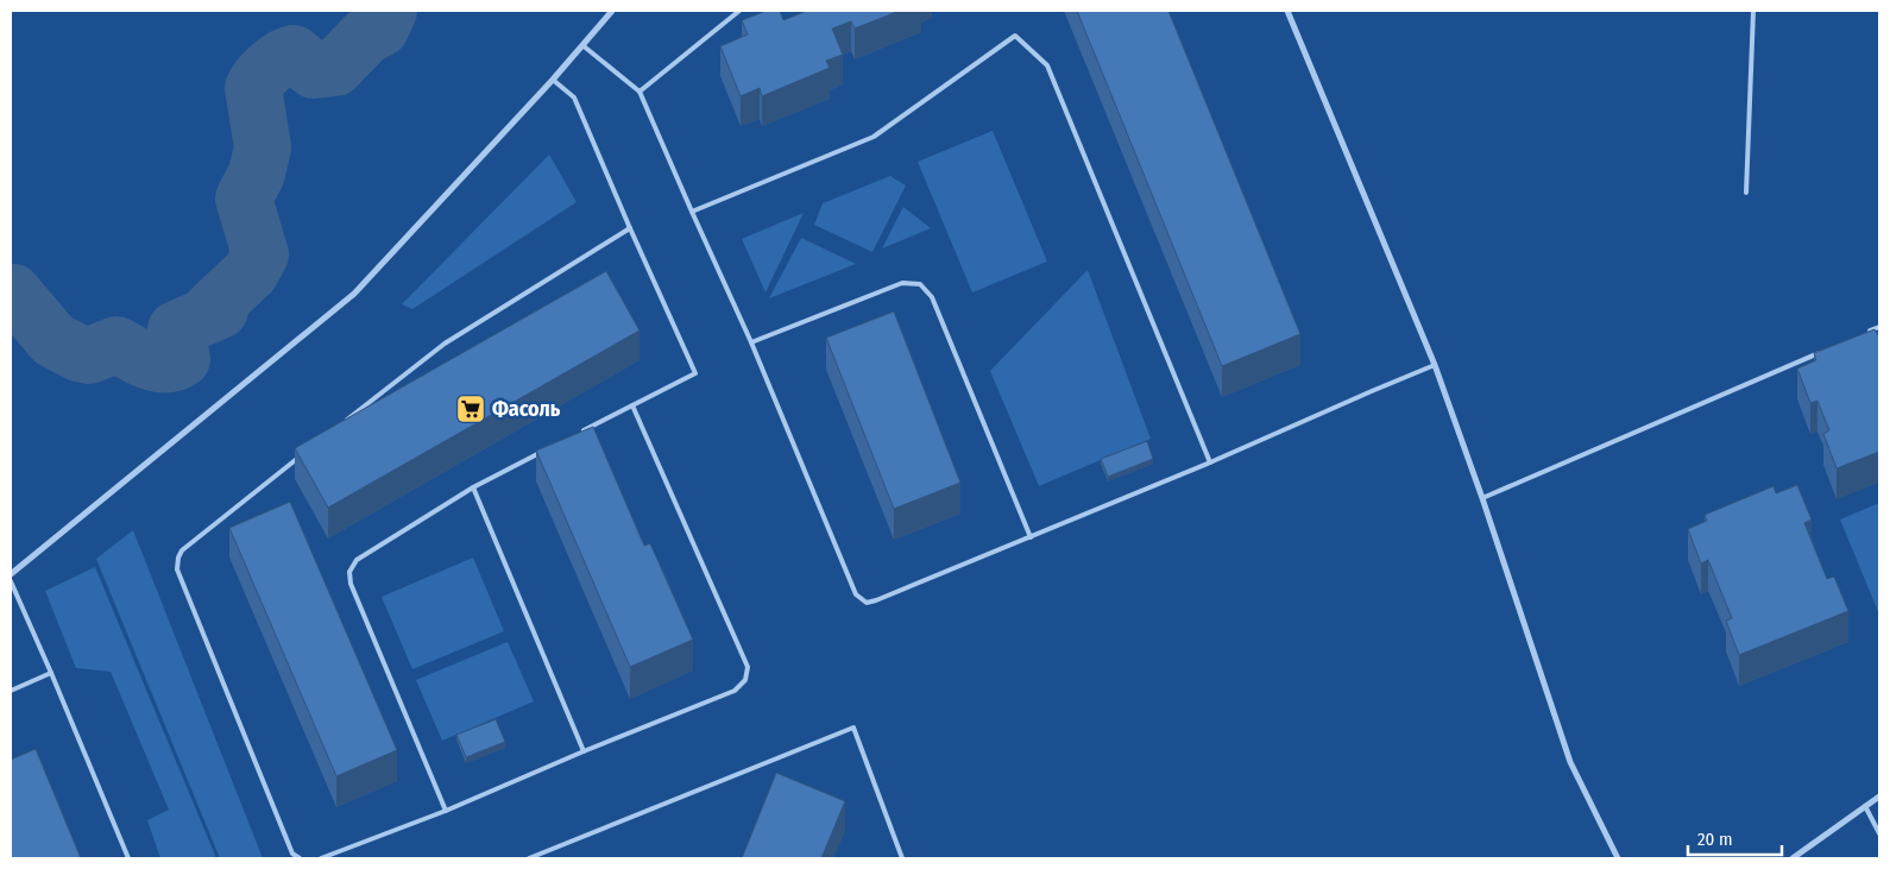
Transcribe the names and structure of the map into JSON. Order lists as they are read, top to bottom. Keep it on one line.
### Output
{"places":{"supermarket":["Фасоль"]},"scale_bar":"20 m"}
